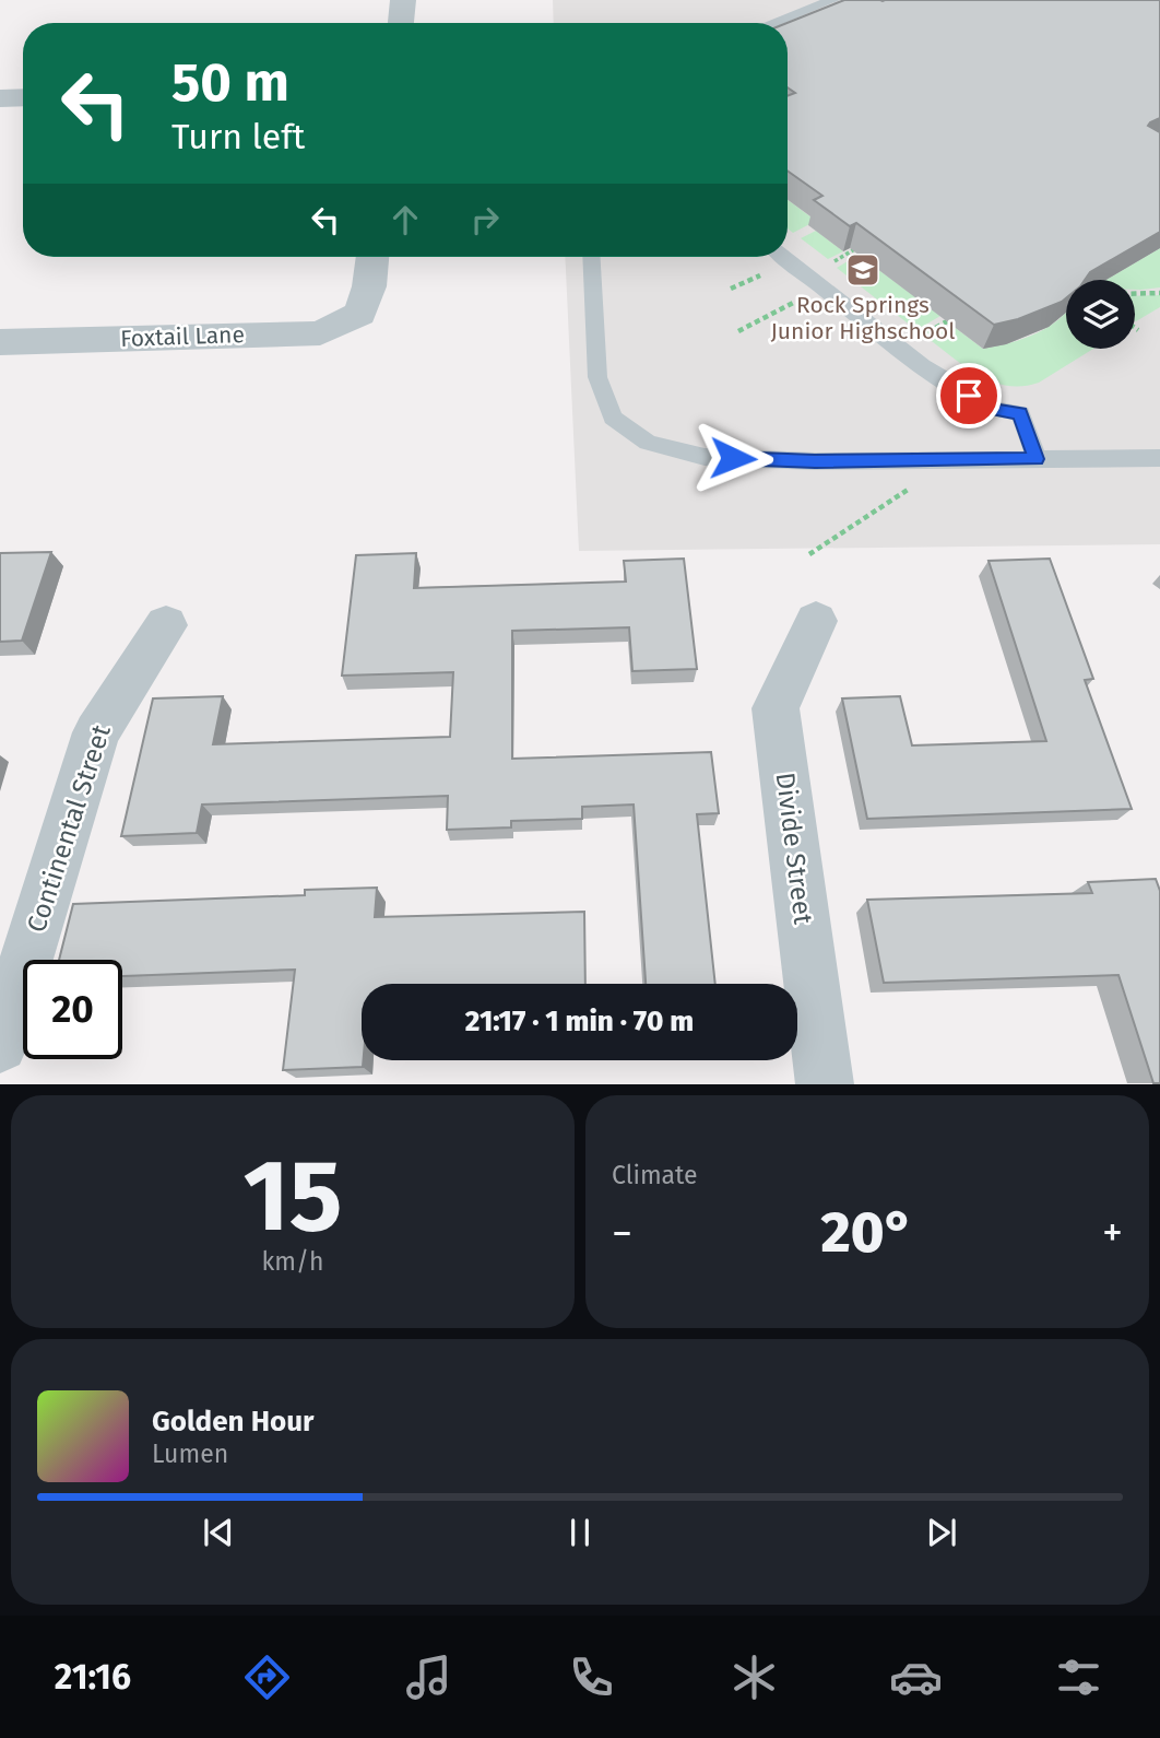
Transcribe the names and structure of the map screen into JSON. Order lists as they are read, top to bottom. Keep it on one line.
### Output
{"streets":{"street":["Foxtail Lane","Continental Street","Divide Street"]},"places":{"school or university":["Rock Springs Junior Highschool"]},"page":{"turn":["50 m","Turn left"],"limit":"20","trip":"21:17 · 1 min · 70 m","tile":[["15","km/h"],"Climate"],"heat":["−","20°","+"],"song":["Golden Hour","Lumen"],"tabs":"21:16"}}
